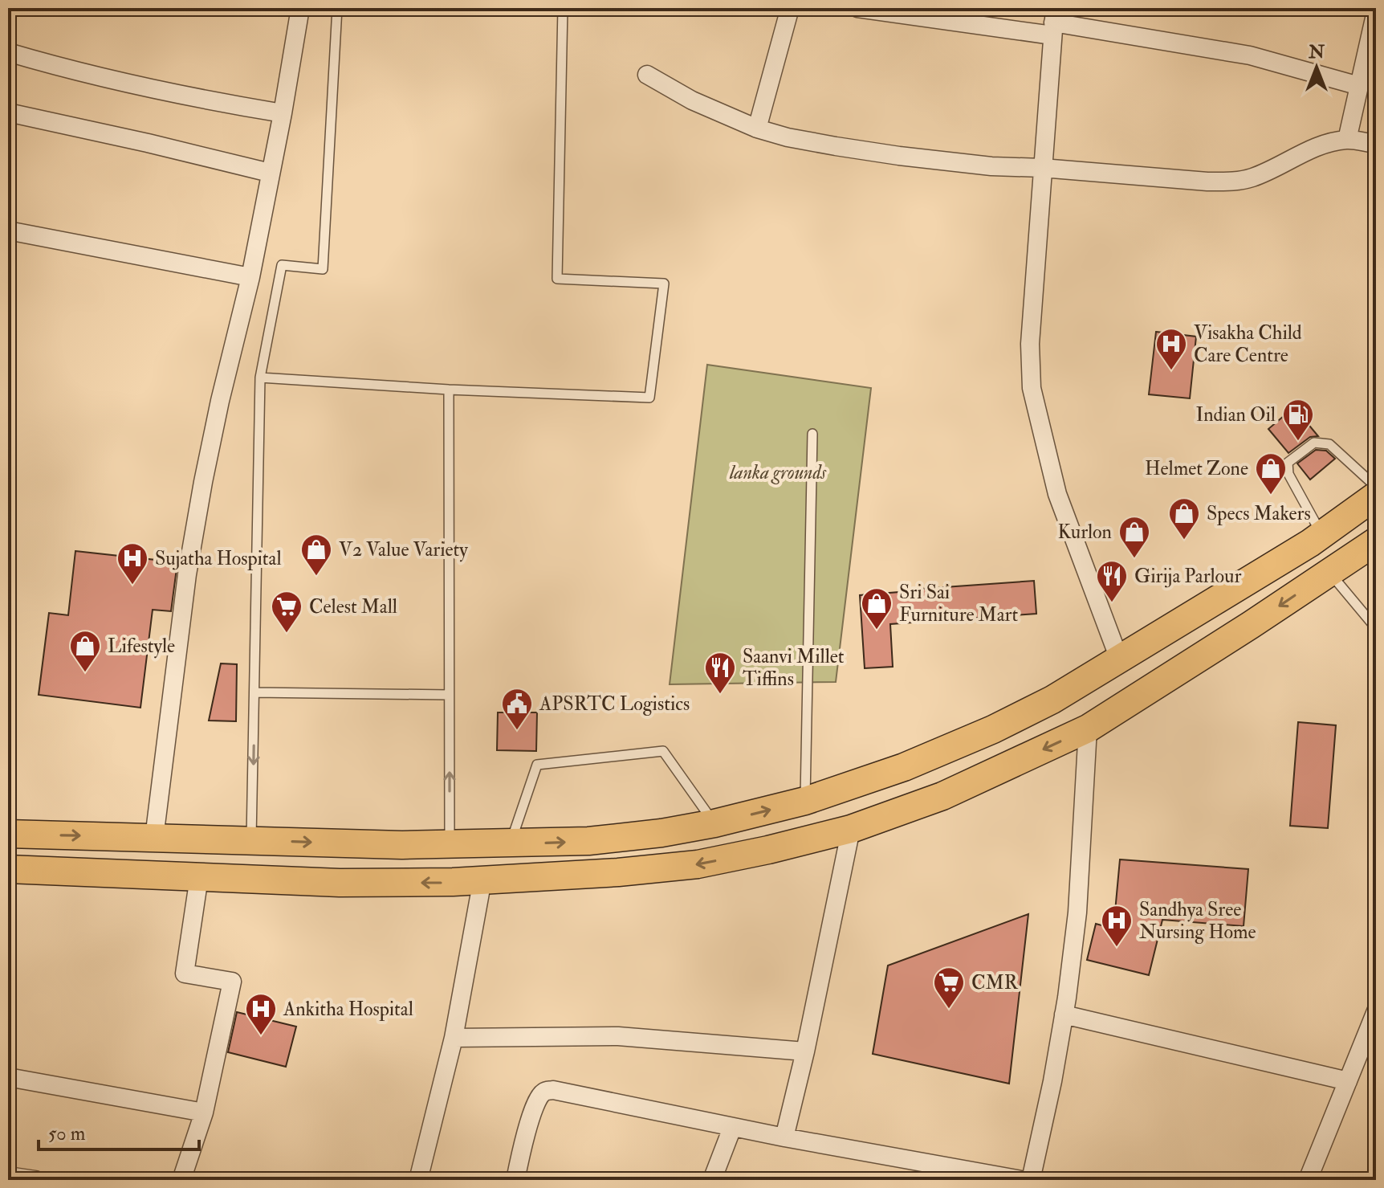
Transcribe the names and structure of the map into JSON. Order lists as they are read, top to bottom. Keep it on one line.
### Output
{"parks":["lanka grounds"],"places":{"hospital":["Visakha Child Care Centre","Sujatha Hospital","Sandhya Sree Nursing Home","Ankitha Hospital"],"fuel station":["Indian Oil"],"shop":["Helmet Zone","Specs Makers","Kurlon","V2 Value Variety","Sri Sai Furniture Mart","Lifestyle"],"restaurant":["Girija Parlour","Saanvi Millet Tiffins"],"supermarket":["Celest Mall","CMR"],"public building":["APSRTC Logistics"]},"scale_bar":"50 m","north":"top"}
